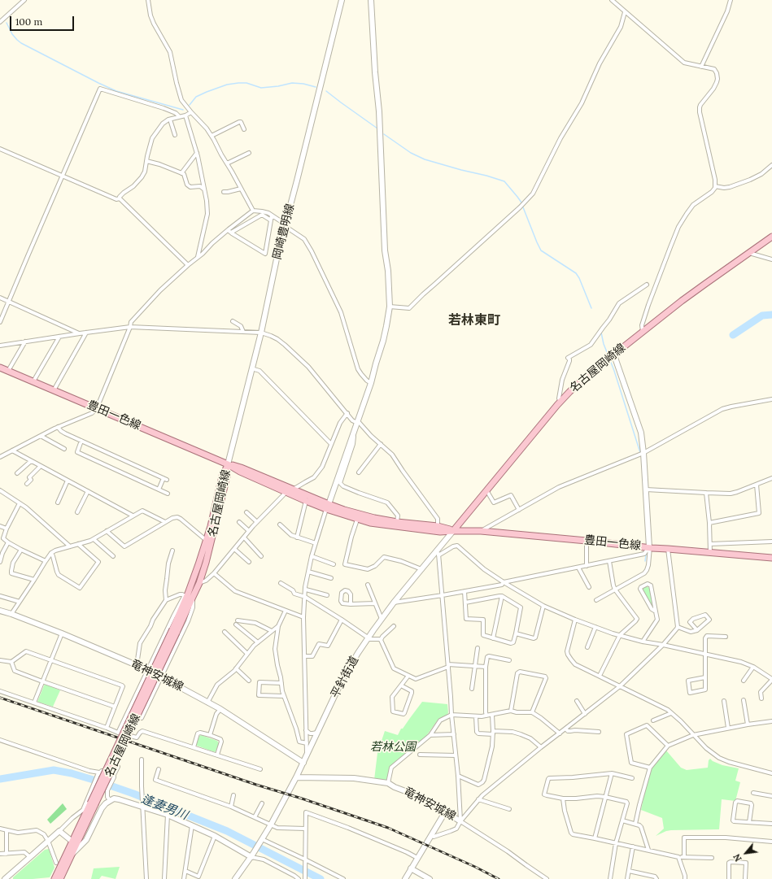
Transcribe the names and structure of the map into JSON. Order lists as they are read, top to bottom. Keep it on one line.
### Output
{"streets":{"main road":["名古屋岡崎線","豊田一色線"],"street":["岡崎豊明線","竜神安城線","平針街道"]},"crossings":[["岡崎豊明線","名古屋岡崎線"],["岡崎豊明線","豊田一色線"],["名古屋岡崎線","豊田一色線"],["名古屋岡崎線","平針街道"],["豊田一色線","平針街道"],["竜神安城線","平針街道"]],"districts":["若林東町"],"water":["逢妻男川"],"parks":["若林公園"],"scale_bar":"100 m","north":"bottom left"}
